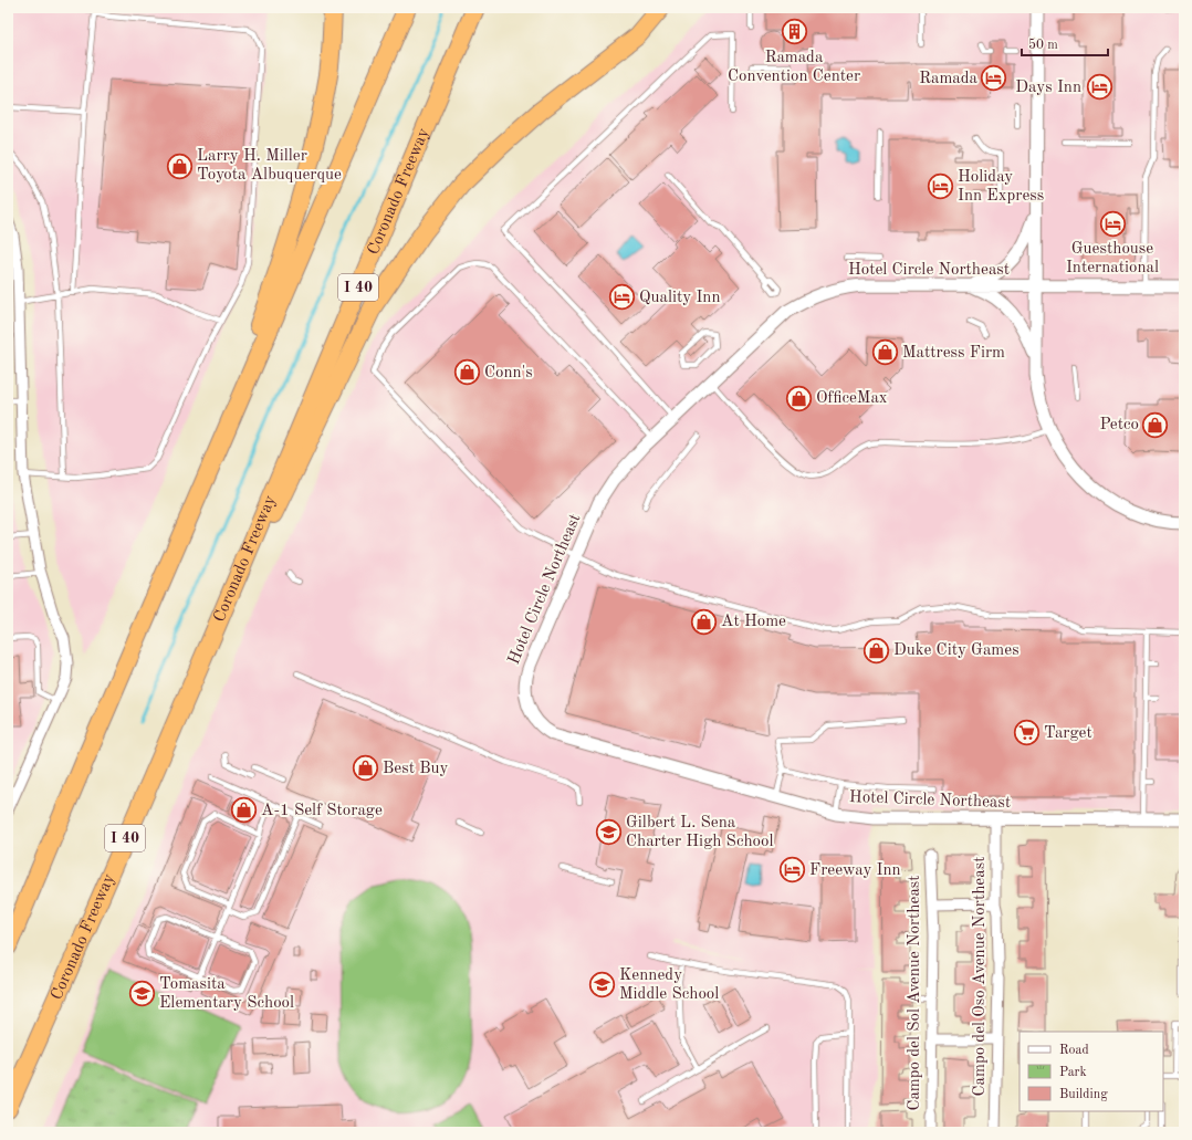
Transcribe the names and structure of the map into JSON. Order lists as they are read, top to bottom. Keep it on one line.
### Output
{"streets":{"highway":["Coronado Freeway","I 40"],"street":["Hotel Circle Northeast","Campo del Oso Avenue Northeast","Campo del Sol Avenue Northeast"]},"crossings":[["Hotel Circle Northeast","Campo del Oso Avenue Northeast"]],"places":{"building":["Ramada Convention Center"],"hotel":["Ramada","Days Inn","Holiday Inn Express","Guesthouse International","Quality Inn","Freeway Inn"],"shop":["Larry H. Miller Toyota Albuquerque","Mattress Firm","Conn's","OfficeMax","Petco","At Home","Duke City Games","Best Buy","A-1 Self Storage"],"supermarket":["Target"],"school or university":["Gilbert L. Sena Charter High School","Kennedy Middle School","Tomasita Elementary School"]},"legend":["Road","Park","Building"],"scale_bar":"50 m"}
